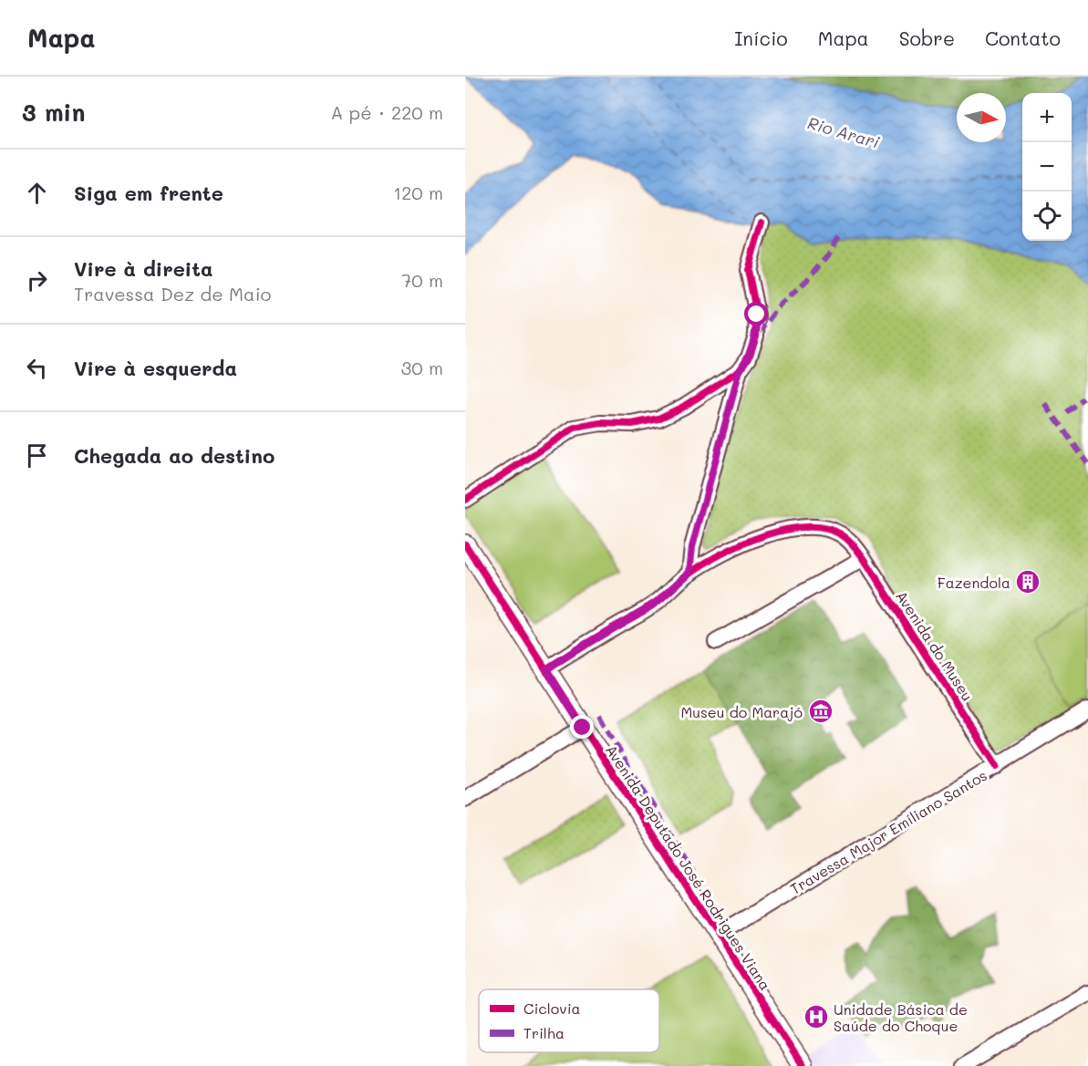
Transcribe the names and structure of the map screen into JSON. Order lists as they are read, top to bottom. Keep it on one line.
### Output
{"streets":{"street":["Avenida do Museu","Travessa Major Emíliano Santos","Avenida Deputado José Rodrigues Viana"]},"crossings":[["Avenida do Museu","Travessa Major Emíliano Santos"],["Travessa Major Emíliano Santos","Avenida Deputado José Rodrigues Viana"]],"water":["Rio Arari"],"places":{"building":["Fazendola"],"museum":["Museu do Marajó"],"hospital":["Unidade Básica de Saúde do Choque"]},"legend":["Ciclovia","Trilha"],"north":"right","page":{"header":"Mapa","nav":["Início","Mapa","Sobre","Contato"],"heading":["3 min","A pé · 220 m"],"map_buttons":["+","−"],"list":[["Siga em frente","120 m"],["Vire à direita","Travessa Dez de Maio","70 m"],["Vire à esquerda","30 m"],"Chegada ao destino"]}}
